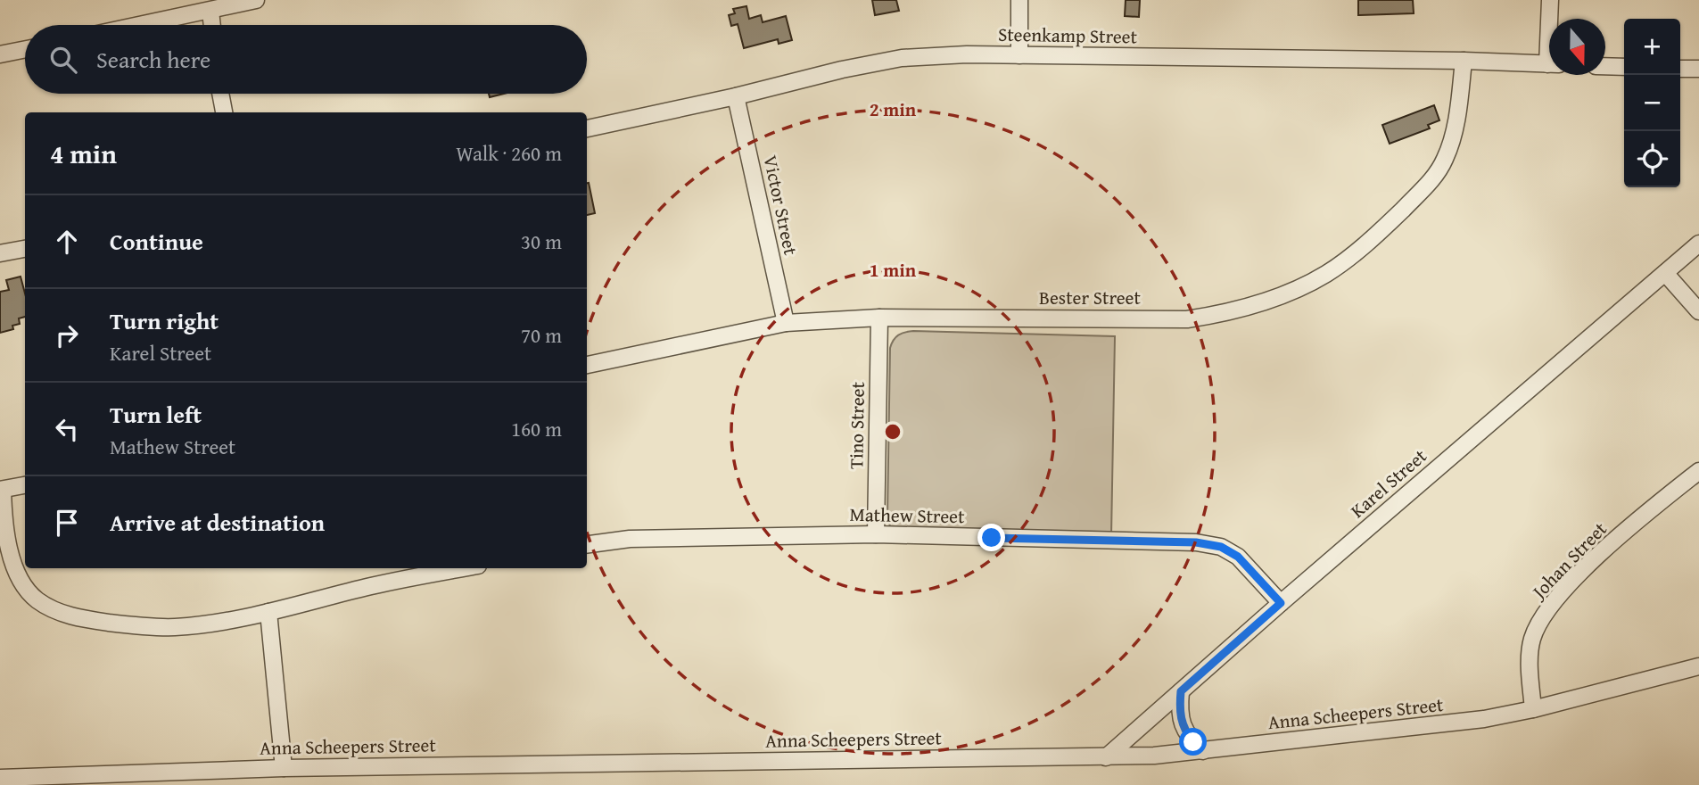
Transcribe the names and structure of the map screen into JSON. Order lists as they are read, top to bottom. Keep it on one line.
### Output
{"streets":{"street":["Steenkamp Street","Victor Street","Bester Street","Tino Street","Karel Street","Mathew Street","Johan Street","Anna Scheepers Street"]},"crossings":[["Steenkamp Street","Victor Street"],["Steenkamp Street","Bester Street"],["Victor Street","Bester Street"],["Bester Street","Tino Street"],["Tino Street","Mathew Street"],["Karel Street","Mathew Street"],["Karel Street","Anna Scheepers Street"],["Johan Street","Anna Scheepers Street"]],"north":"bottom","page":{"map_buttons":["+","−"],"search":"Search here","heading":["4 min","Walk · 260 m"],"list":[["Continue","30 m"],["Turn right","Karel Street","70 m"],["Turn left","Mathew Street","160 m"],"Arrive at destination"]},"rings":["2 min","1 min"]}
